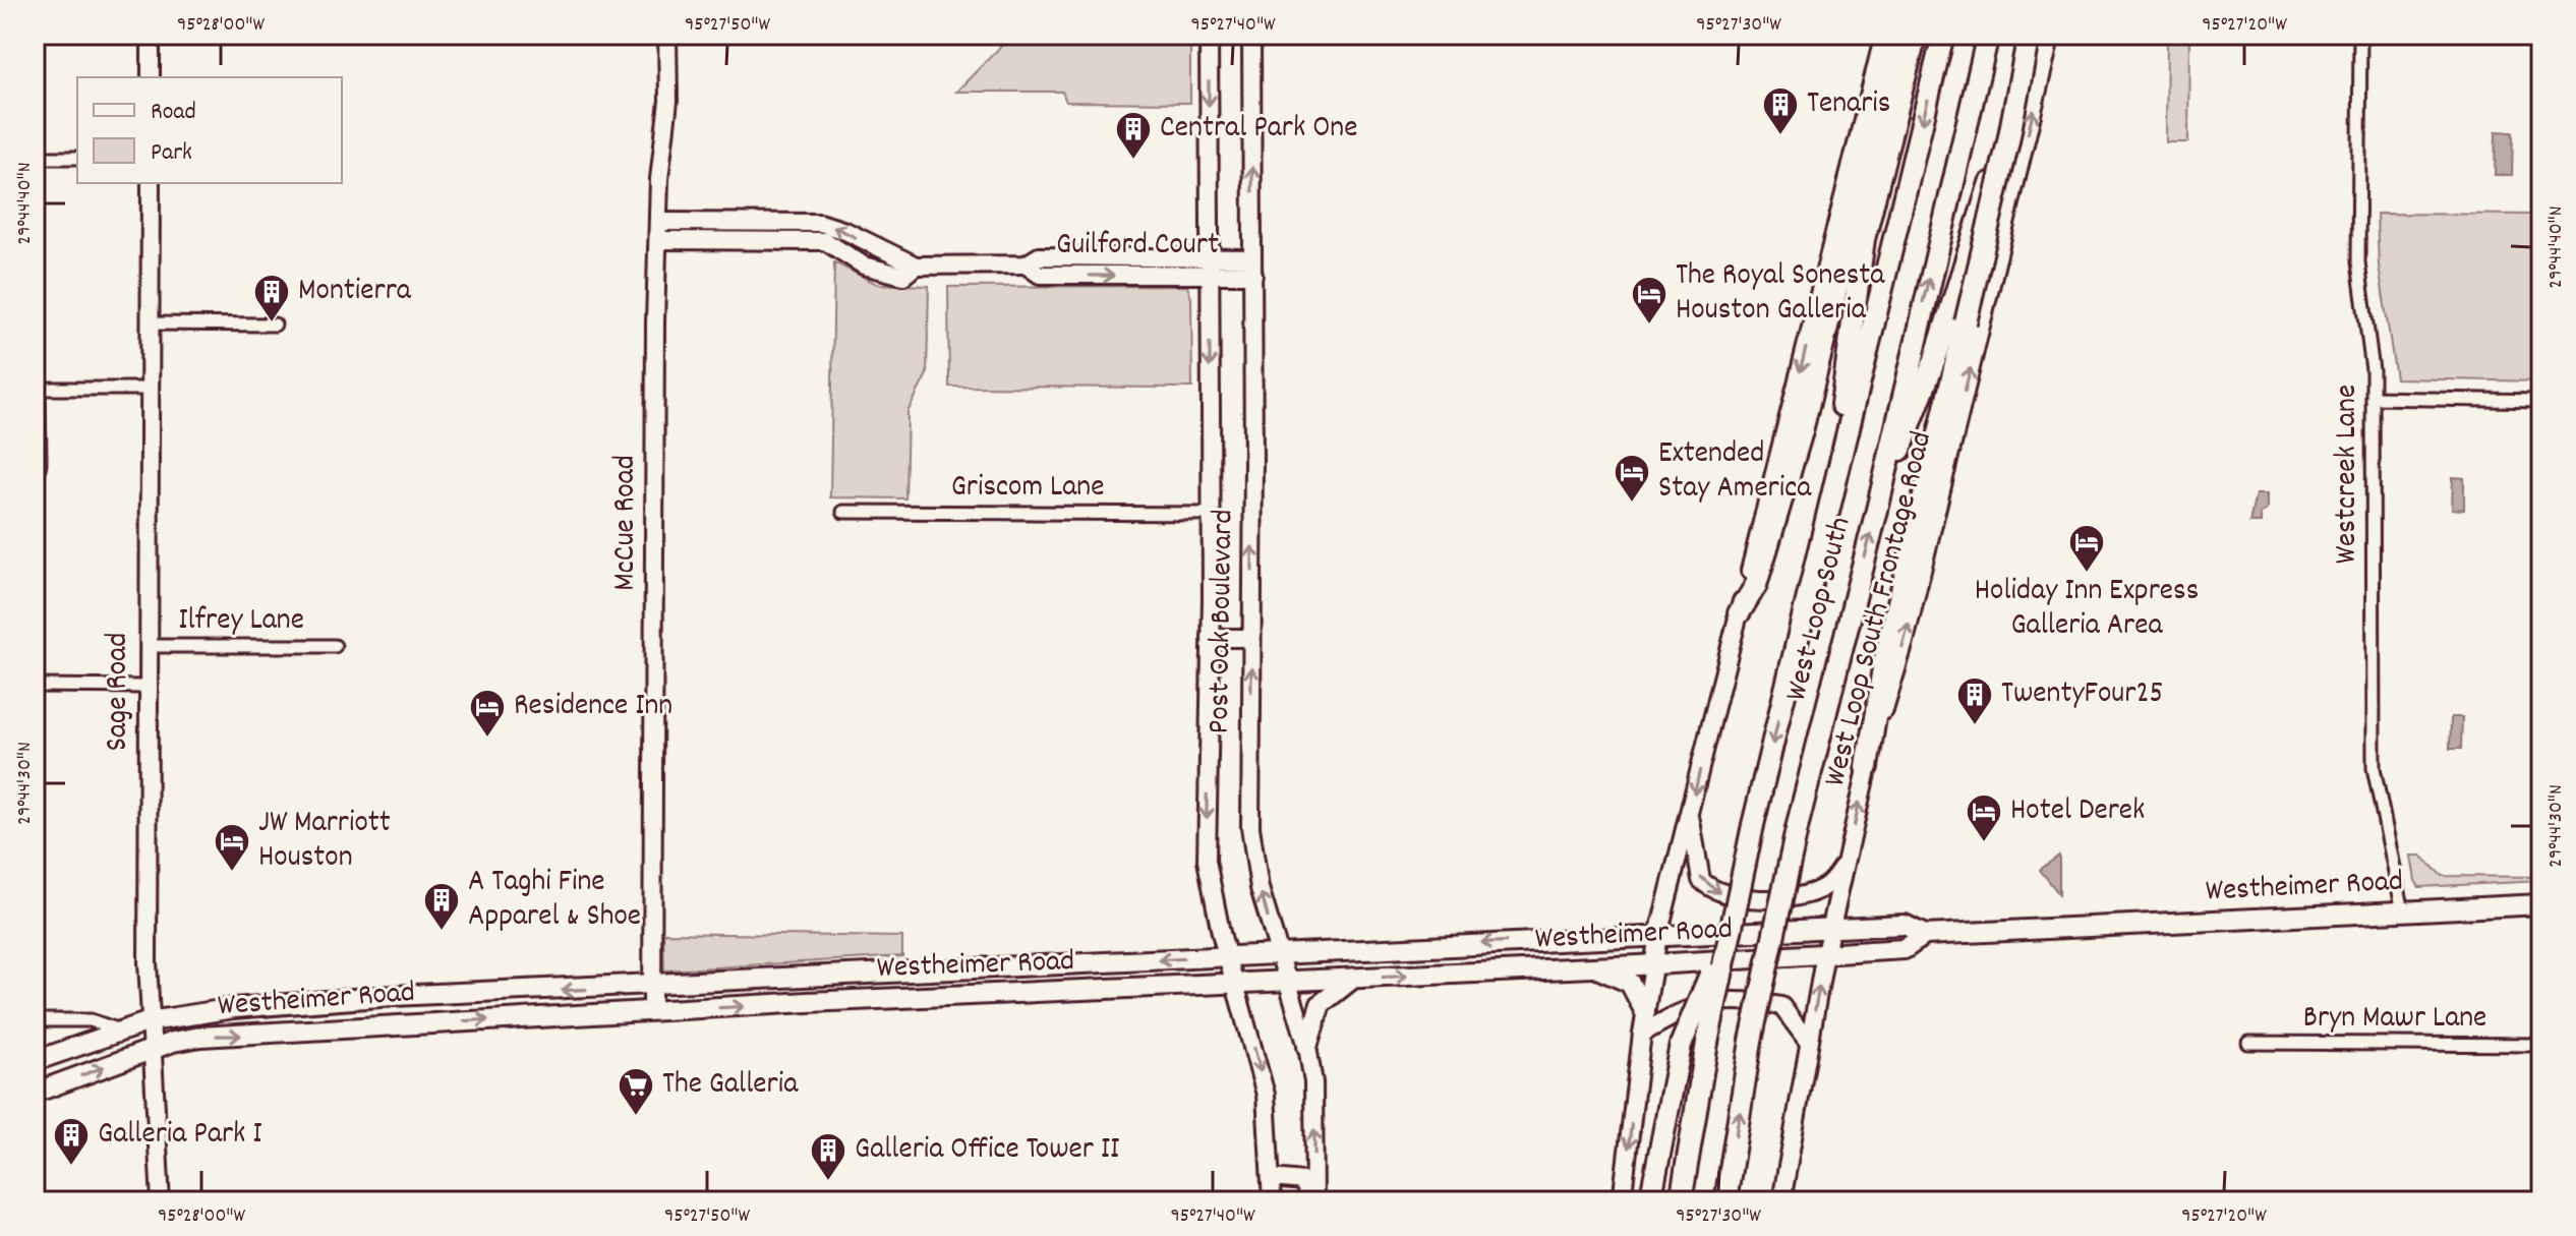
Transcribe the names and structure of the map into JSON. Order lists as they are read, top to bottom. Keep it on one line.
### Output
{"streets":{"highway":["West Loop South"],"main road":["Guilford Court","McCue Road","West Loop South Frontage Road","Post Oak Boulevard","Sage Road","Westheimer Road"],"street":["Westcreek Lane","Griscom Lane","Ilfrey Lane","Bryn Mawr Lane"]},"crossings":[["Guilford Court","McCue Road"],["Guilford Court","Post Oak Boulevard"],["Westcreek Lane","Westheimer Road"],["Griscom Lane","Post Oak Boulevard"],["McCue Road","Westheimer Road"],["West Loop South Frontage Road","Westheimer Road"],["Ilfrey Lane","Sage Road"],["Post Oak Boulevard","Westheimer Road"],["Sage Road","Westheimer Road"]],"one_way":["West Loop South Frontage Road"],"places":{"building":["Tenaris","Central Park One","Montierra","TwentyFour25","A Taghi Fine Apparel & Shoe","Galleria Park I","Galleria Office Tower II"],"hotel":["The Royal Sonesta Houston Galleria","Extended Stay America","Holiday Inn Express Galleria Area","Residence Inn","Hotel Derek","JW Marriott Houston"],"supermarket":["The Galleria"]},"legend":["Road","Park"],"coordinates":["95°28'00\"W","95°27'50\"W","95°27'40\"W","95°27'30\"W","95°27'20\"W","29°44'40\"N","29°44'30\"N"]}
